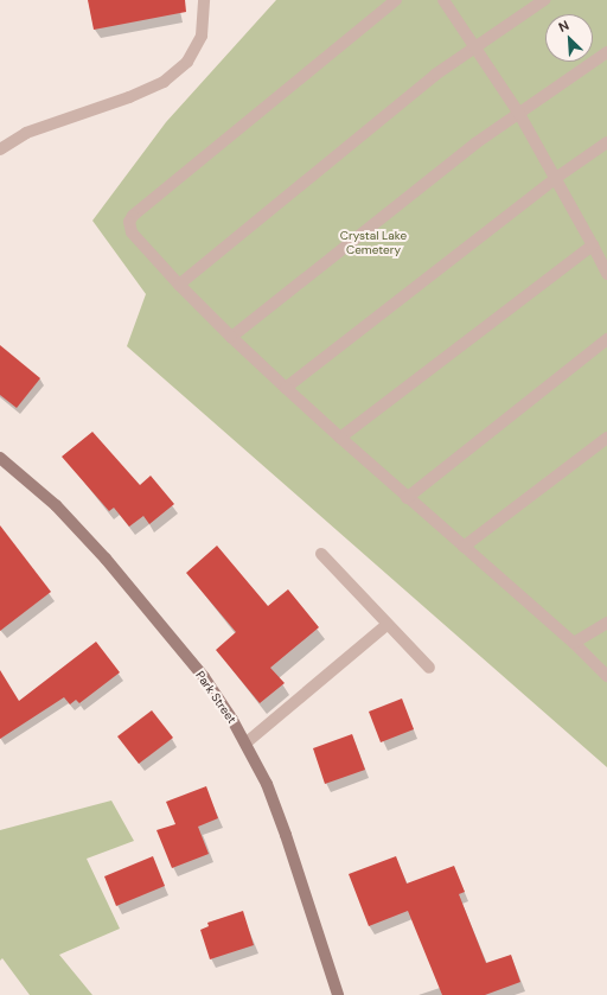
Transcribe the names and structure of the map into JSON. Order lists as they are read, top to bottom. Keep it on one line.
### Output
{"streets":{"street":["Park Street"]},"parks":["Crystal Lake Cemetery"],"north":"top left"}
